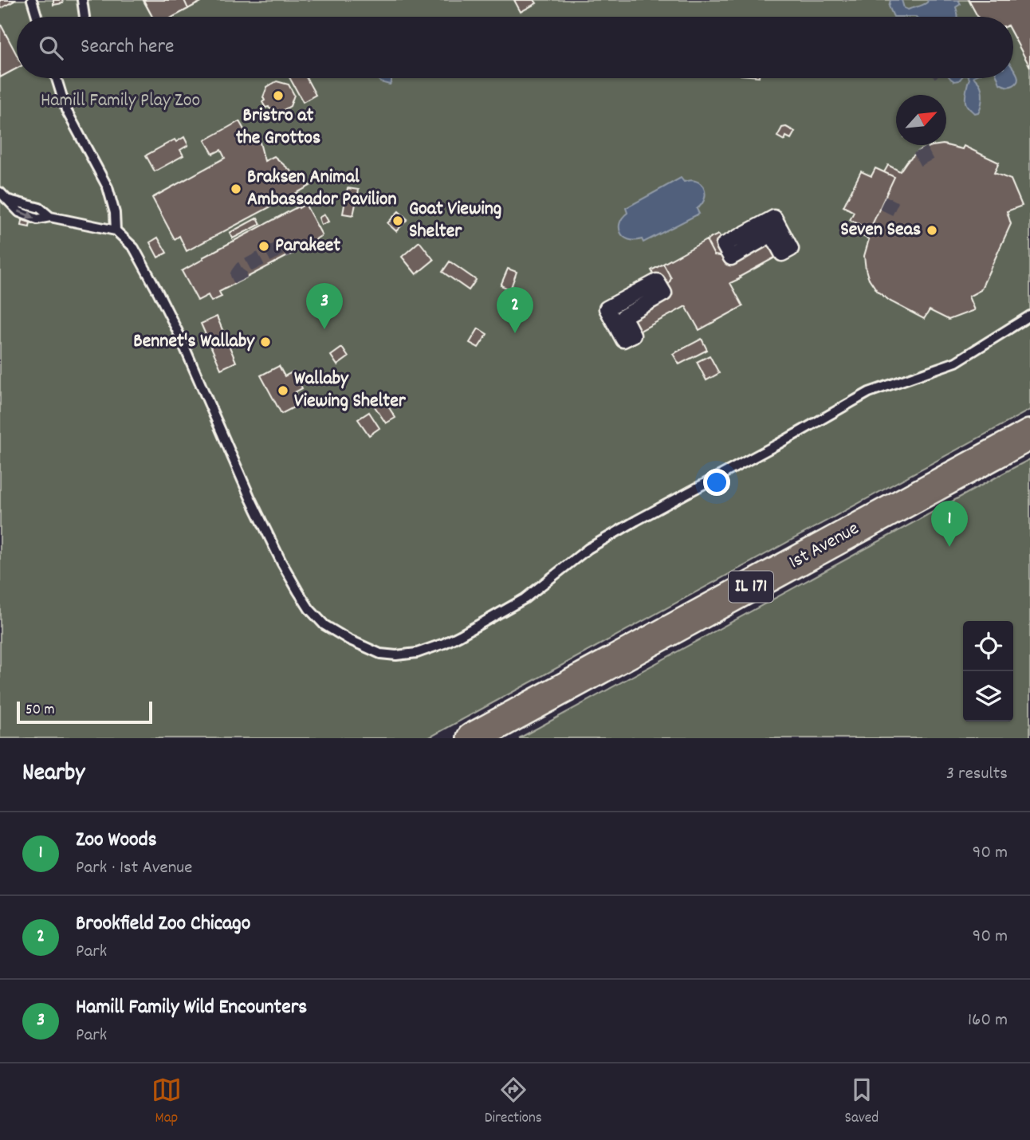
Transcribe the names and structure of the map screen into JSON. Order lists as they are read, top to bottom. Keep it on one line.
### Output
{"streets":{"main road":["1st Avenue","IL 171"]},"parks":["Hamill Family Play Zoo"],"places":["Bristro at the Grottos","Braksen Animal Ambassador Pavilion","Goat Viewing Shelter","Seven Seas","Parakeet","Bennet's Wallaby","Wallaby Viewing Shelter"],"scale_bar":"50 m","north":"top right","page":{"search":"Search here","pins":["3","2","1"],"scale":"50 m","heading":["Nearby","3 results"],"list":[{"mark":"1","name":"Zoo Woods","note":"Park · 1st Avenue","value":"90 m"},{"mark":"2","name":"Brookfield Zoo Chicago","note":"Park","value":"90 m"},{"mark":"3","name":"Hamill Family Wild Encounters","note":"Park","value":"160 m"}],"nav":["Map","Directions","Saved"]}}
